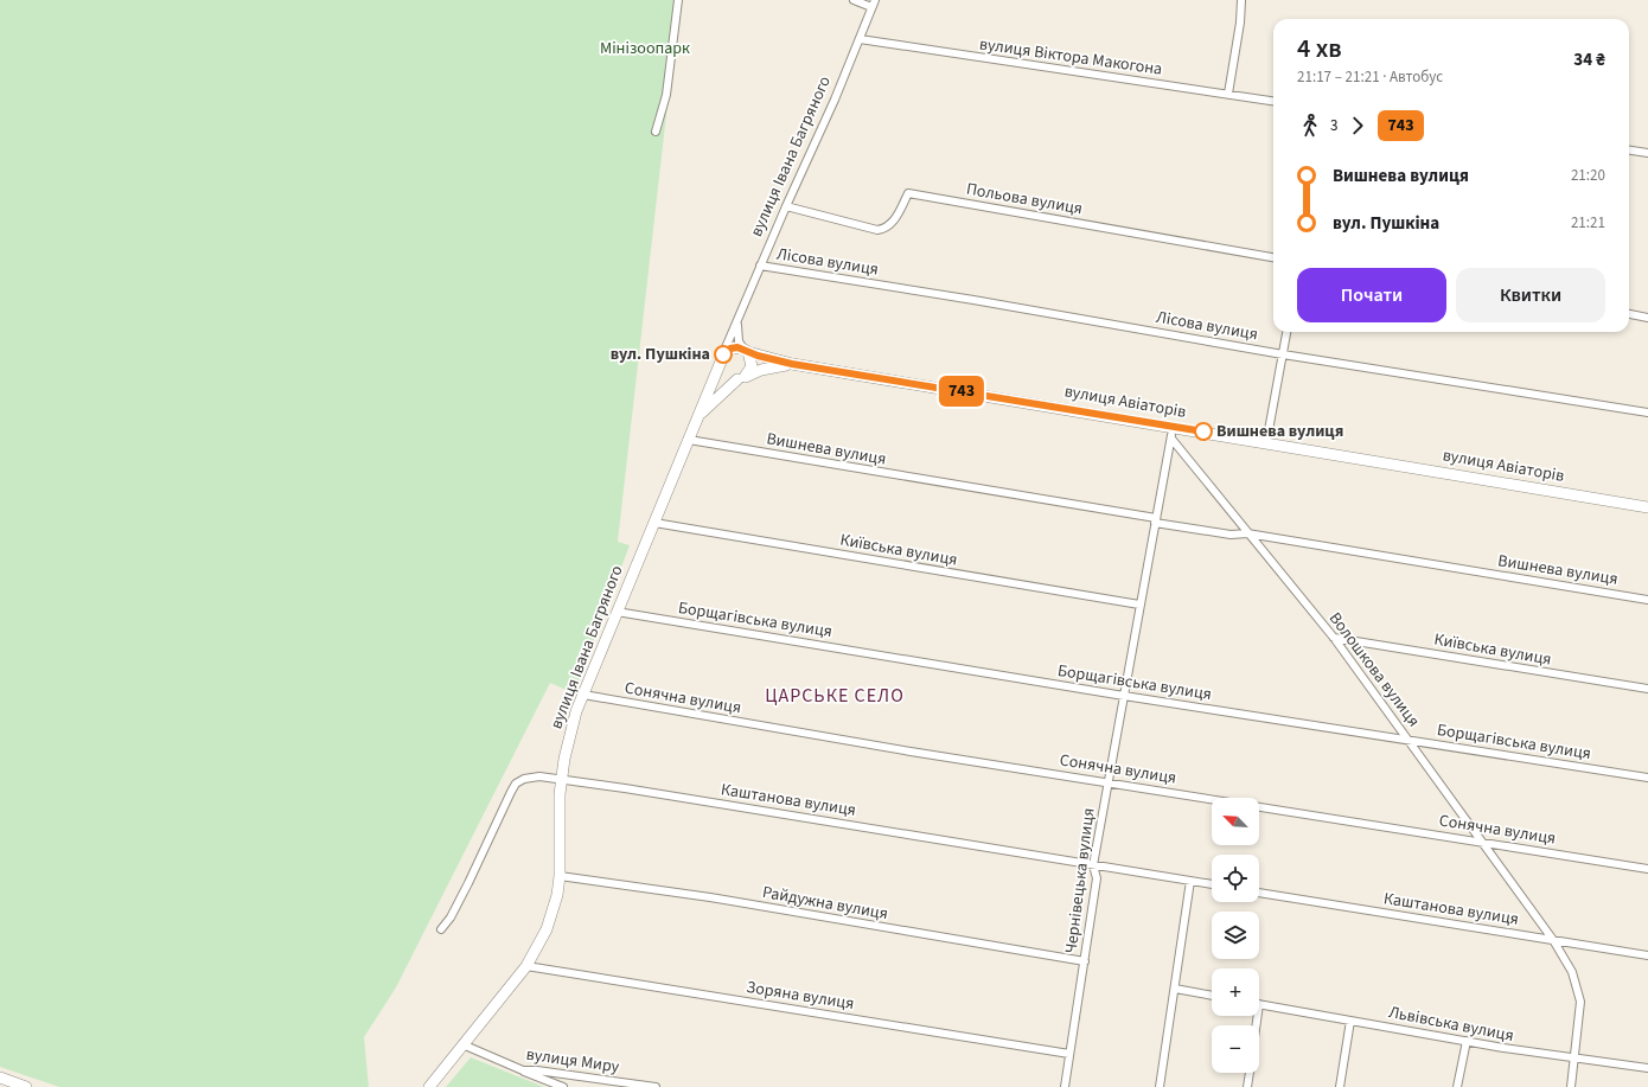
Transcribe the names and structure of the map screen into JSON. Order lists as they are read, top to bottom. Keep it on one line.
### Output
{"streets":{"main road":["вулиця Івана Багряного","вулиця Авіаторів"],"street":["вулиця Віктора Макогона","Польова вулиця","Лісова вулиця","Вишнева вулиця","Київська вулиця","Борщагівська вулиця","Волошкова вулиця","Сонячна вулиця","Каштанова вулиця","Чернівецька вулиця","Райдужна вулиця","Зоряна вулиця","Львівська вулиця","вулиця Миру"]},"crossings":[["вулиця Віктора Макогона","вулиця Івана Багряного"],["вулиця Івана Багряного","Польова вулиця"],["вулиця Івана Багряного","Лісова вулиця"],["вулиця Івана Багряного","вулиця Авіаторів"],["вулиця Івана Багряного","Вишнева вулиця"],["вулиця Івана Багряного","Київська вулиця"],["вулиця Івана Багряного","Борщагівська вулиця"],["вулиця Івана Багряного","Сонячна вулиця"],["вулиця Івана Багряного","Каштанова вулиця"],["вулиця Івана Багряного","Райдужна вулиця"],["вулиця Івана Багряного","Зоряна вулиця"],["вулиця Івана Багряного","вулиця Миру"],["вулиця Авіаторів","Чернівецька вулиця"],["Вишнева вулиця","Волошкова вулиця"],["Вишнева вулиця","Чернівецька вулиця"],["Київська вулиця","Волошкова вулиця"],["Київська вулиця","Чернівецька вулиця"],["Борщагівська вулиця","Волошкова вулиця"],["Борщагівська вулиця","Чернівецька вулиця"],["Волошкова вулиця","Сонячна вулиця"],["Волошкова вулиця","Каштанова вулиця"],["Волошкова вулиця","Чернівецька вулиця"],["Волошкова вулиця","Львівська вулиця"],["Сонячна вулиця","Чернівецька вулиця"],["Каштанова вулиця","Чернівецька вулиця"],["Чернівецька вулиця","Райдужна вулиця"],["Чернівецька вулиця","Зоряна вулиця"]],"districts":["ЦАРСЬКЕ СЕЛО"],"parks":["Мінізоопарк"],"places":["вул. Пушкіна","Вишнева вулиця"],"lines":["bus line 743"],"north":"top left","page":{"on_map":"743","heading":["4 хв","21:17 – 21:21 · Автобус","34 ₴"],"legs":["3","743"],"list":[{"name":"Вишнева вулиця","value":"21:20"},{"name":"вул. Пушкіна","value":"21:21"}],"buttons":["Почати","Квитки"],"map_buttons":["+","−"]}}
